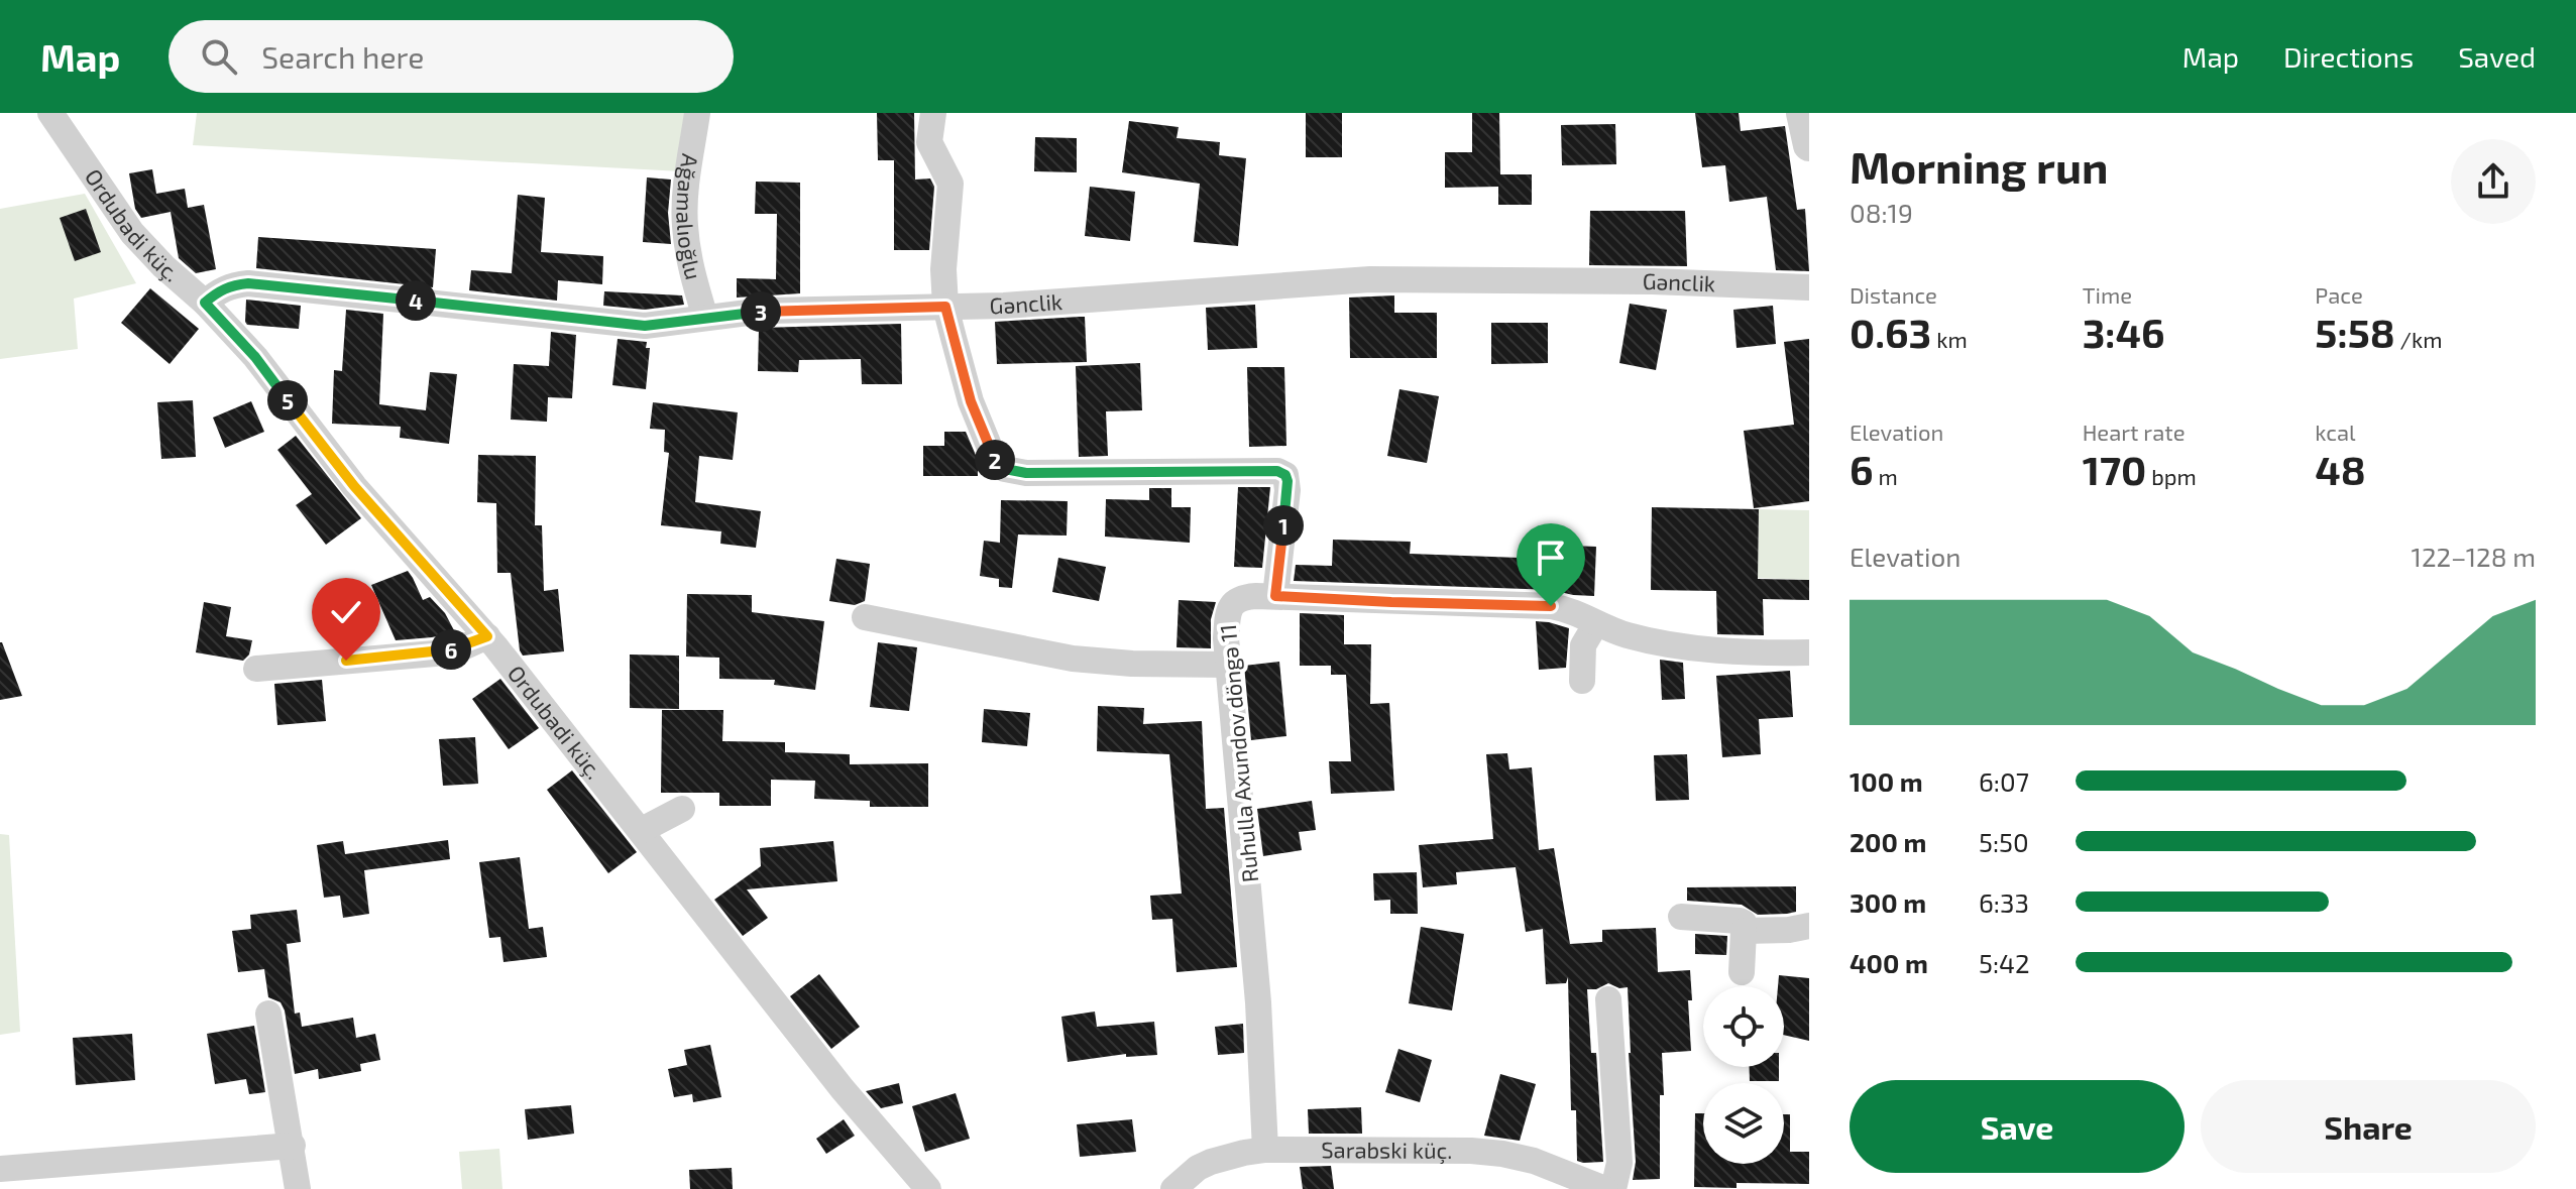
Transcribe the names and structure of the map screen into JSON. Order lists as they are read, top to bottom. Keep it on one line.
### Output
{"streets":{"street":["Ağamalıoğlu","Ordubadi küç.","Gənclik","Ruhulla Axundov döngə 11","Sarabski küç."]},"crossings":[["Ağamalıoğlu","Gənclik"],["Ordubadi küç.","Gənclik"],["Ruhulla Axundov döngə 11","Sarabski küç."]],"page":{"header":"Map","search":"Search here","nav":["Map","Directions","Saved"],"heading":["Morning run","08:19"],"stats":[["Distance","0.63 km"],["Time","3:46"],["Pace","5:58 /km"],["Elevation","6 m"],["Heart rate","170 bpm"],["kcal","48"]],"pins":["4","3","5","2","1","6"],"chart":["Elevation","122–128 m"],"list":[{"name":"100 m","note":"6:07"},{"name":"200 m","note":"5:50"},{"name":"300 m","note":"6:33"},{"name":"400 m","note":"5:42"}],"buttons":["Save","Share"]}}
